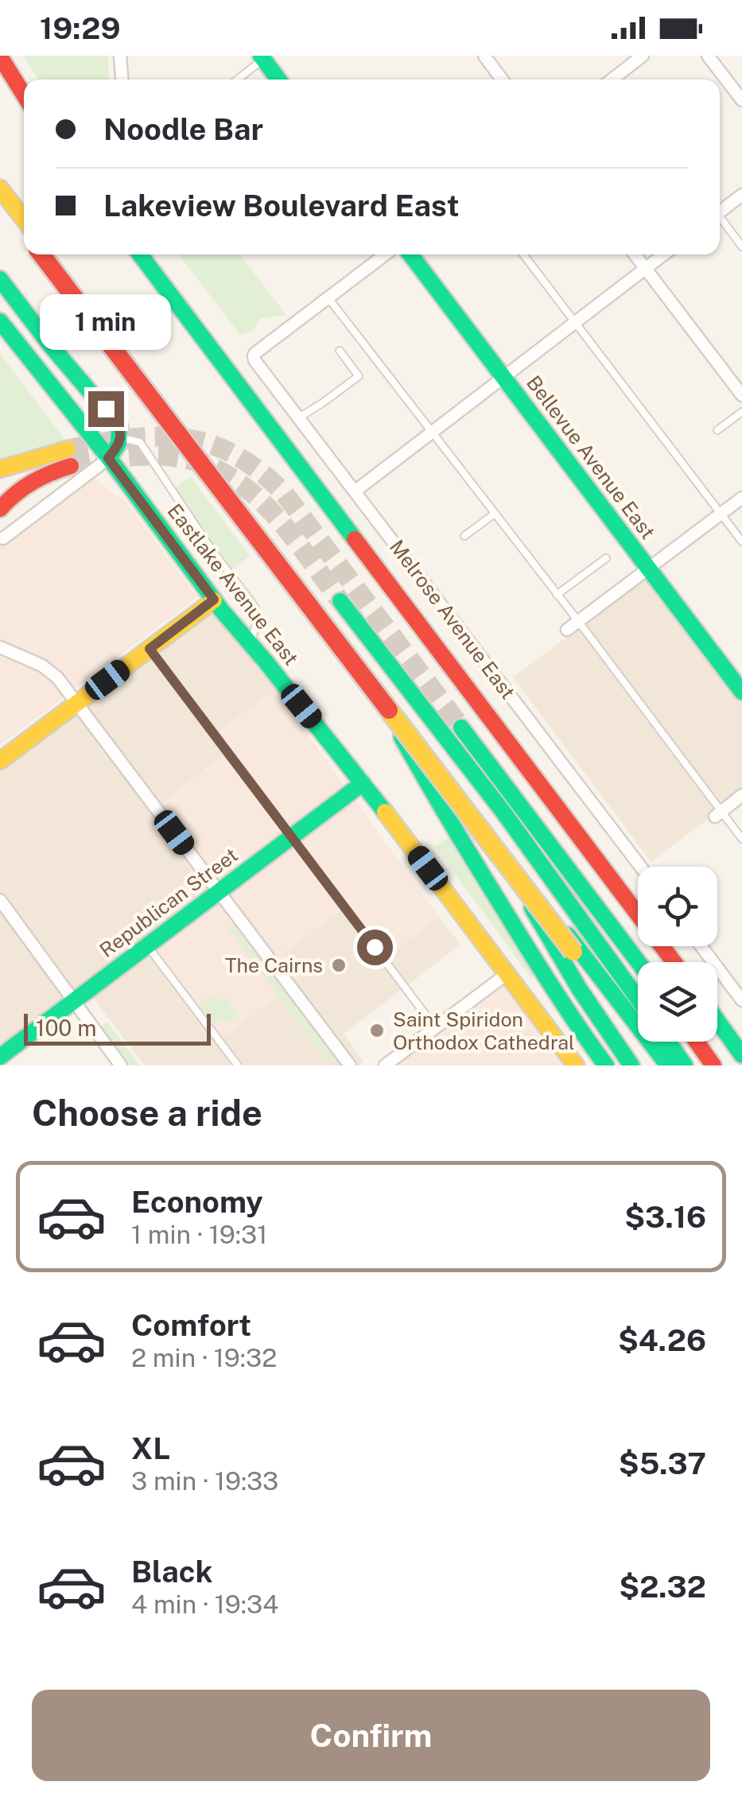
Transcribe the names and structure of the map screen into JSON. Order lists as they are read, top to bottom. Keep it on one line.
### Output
{"streets":{"main road":["Bellevue Avenue East","Eastlake Avenue East","Republican Street"],"street":["Melrose Avenue East"]},"crossings":[["Eastlake Avenue East","Republican Street"]],"places":["The Cairns","Saint Spiridon Orthodox Cathedral"],"scale_bar":"100 m","page":{"status":"19:29","banner":["Noodle Bar","Lakeview Boulevard East"],"bubble":"1 min","scale":"100 m","heading":"Choose a ride","list":[{"name":"Economy","note":"1 min · 19:31","value":"$3.16"},{"name":"Comfort","note":"2 min · 19:32","value":"$4.26"},{"name":"XL","note":"3 min · 19:33","value":"$5.37"},{"name":"Black","note":"4 min · 19:34","value":"$2.32"}],"buttons":"Confirm"}}
